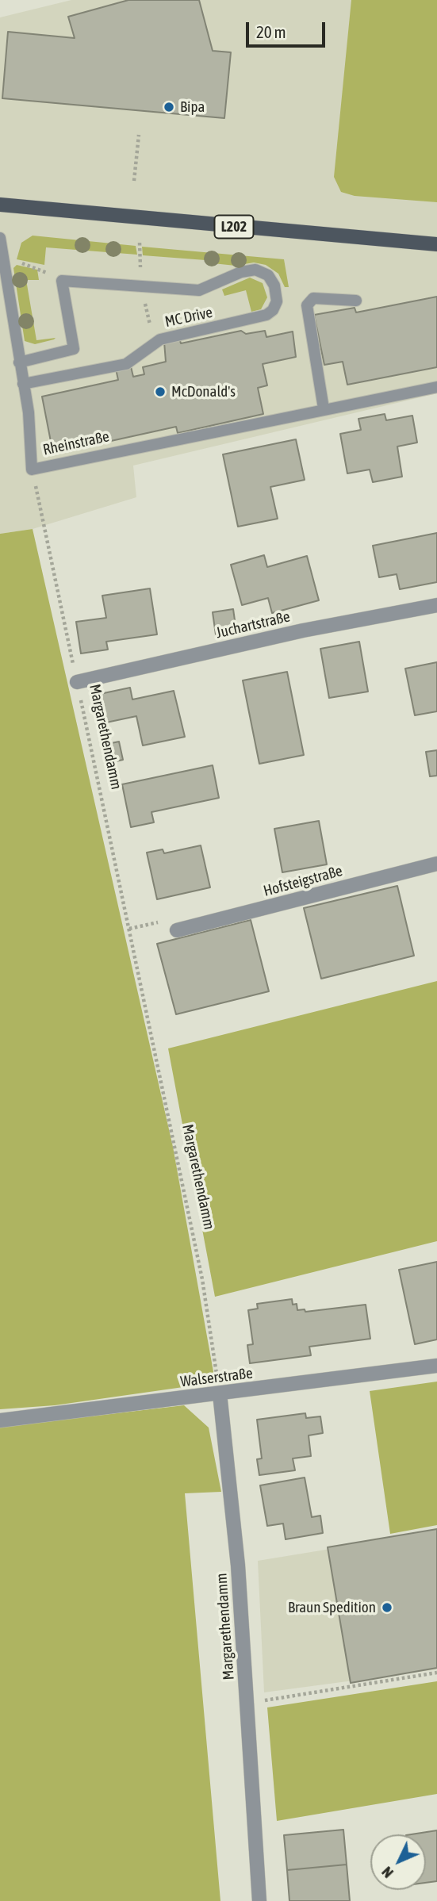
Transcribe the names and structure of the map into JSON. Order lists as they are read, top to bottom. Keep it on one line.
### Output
{"streets":{"main road":["L202"],"street":["Juchartstraße","Margarethendamm","Hofsteigstraße","Walserstraße"],"lane":["MC Drive","Rheinstraße"]},"crossings":[["MC Drive","Rheinstraße"],["Rheinstraße","Margarethendamm"],["Juchartstraße","Margarethendamm"],["Margarethendamm","Walserstraße"]],"places":["Bipa","McDonald's","Braun Spedition"],"scale_bar":"20 m","north":"bottom left"}
